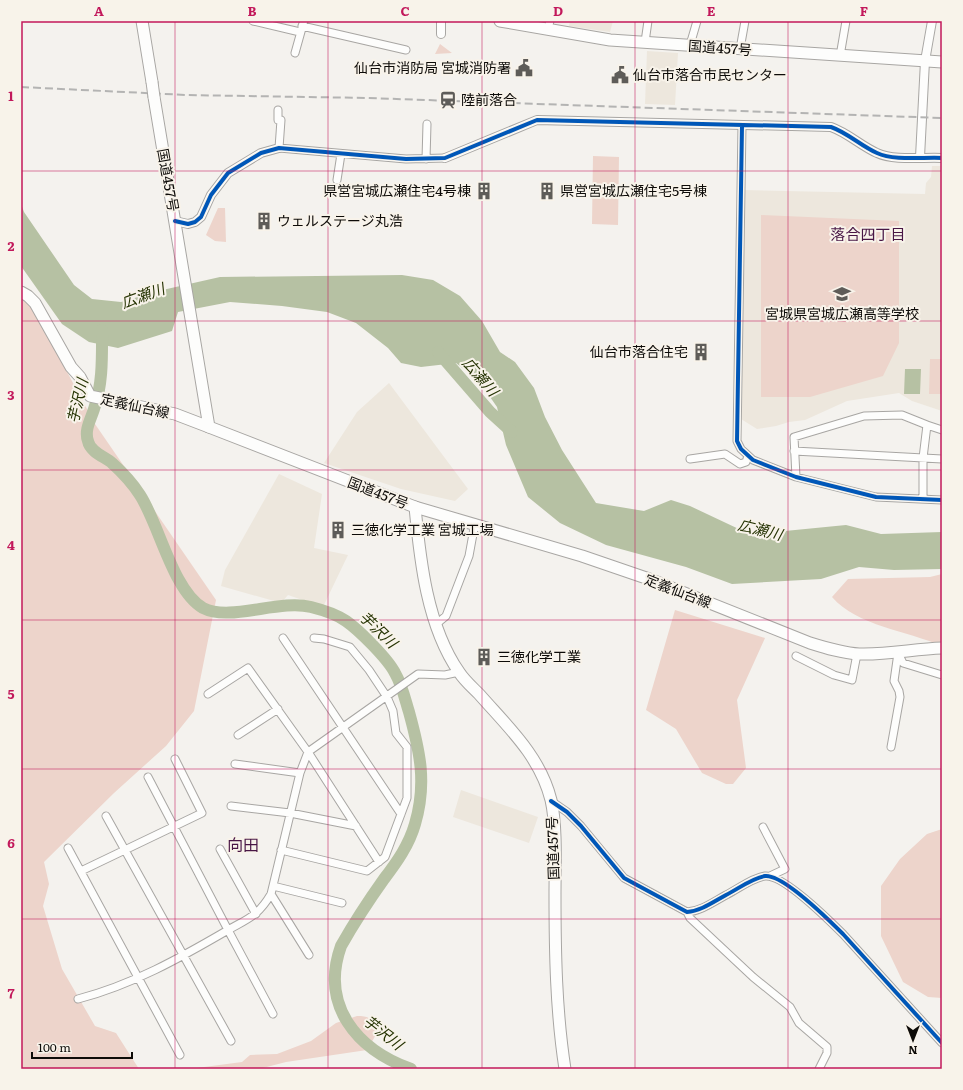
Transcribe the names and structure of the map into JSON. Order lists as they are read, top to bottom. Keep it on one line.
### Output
{"streets":{"main road":["国道457号","定義仙台線"]},"crossings":[["国道457号","定義仙台線"]],"districts":["落合四丁目","向田"],"water":["広瀬川","芋沢川"],"places":{"public building":["仙台市消防局 宮城消防署","仙台市落合市民センター"],"station":["陸前落合"],"building":["県営宮城広瀬住宅4号棟","県営宮城広瀬住宅5号棟","ウェルステージ丸浩","仙台市落合住宅","三徳化学工業 宮城工場","三徳化学工業"],"school or university":["宮城県宮城広瀬高等学校"]},"scale_bar":"100 m","north":"bottom","grid":{"columns":["A","B","C","D","E","F"],"rows":["1","2","3","4","5","6","7"]}}
